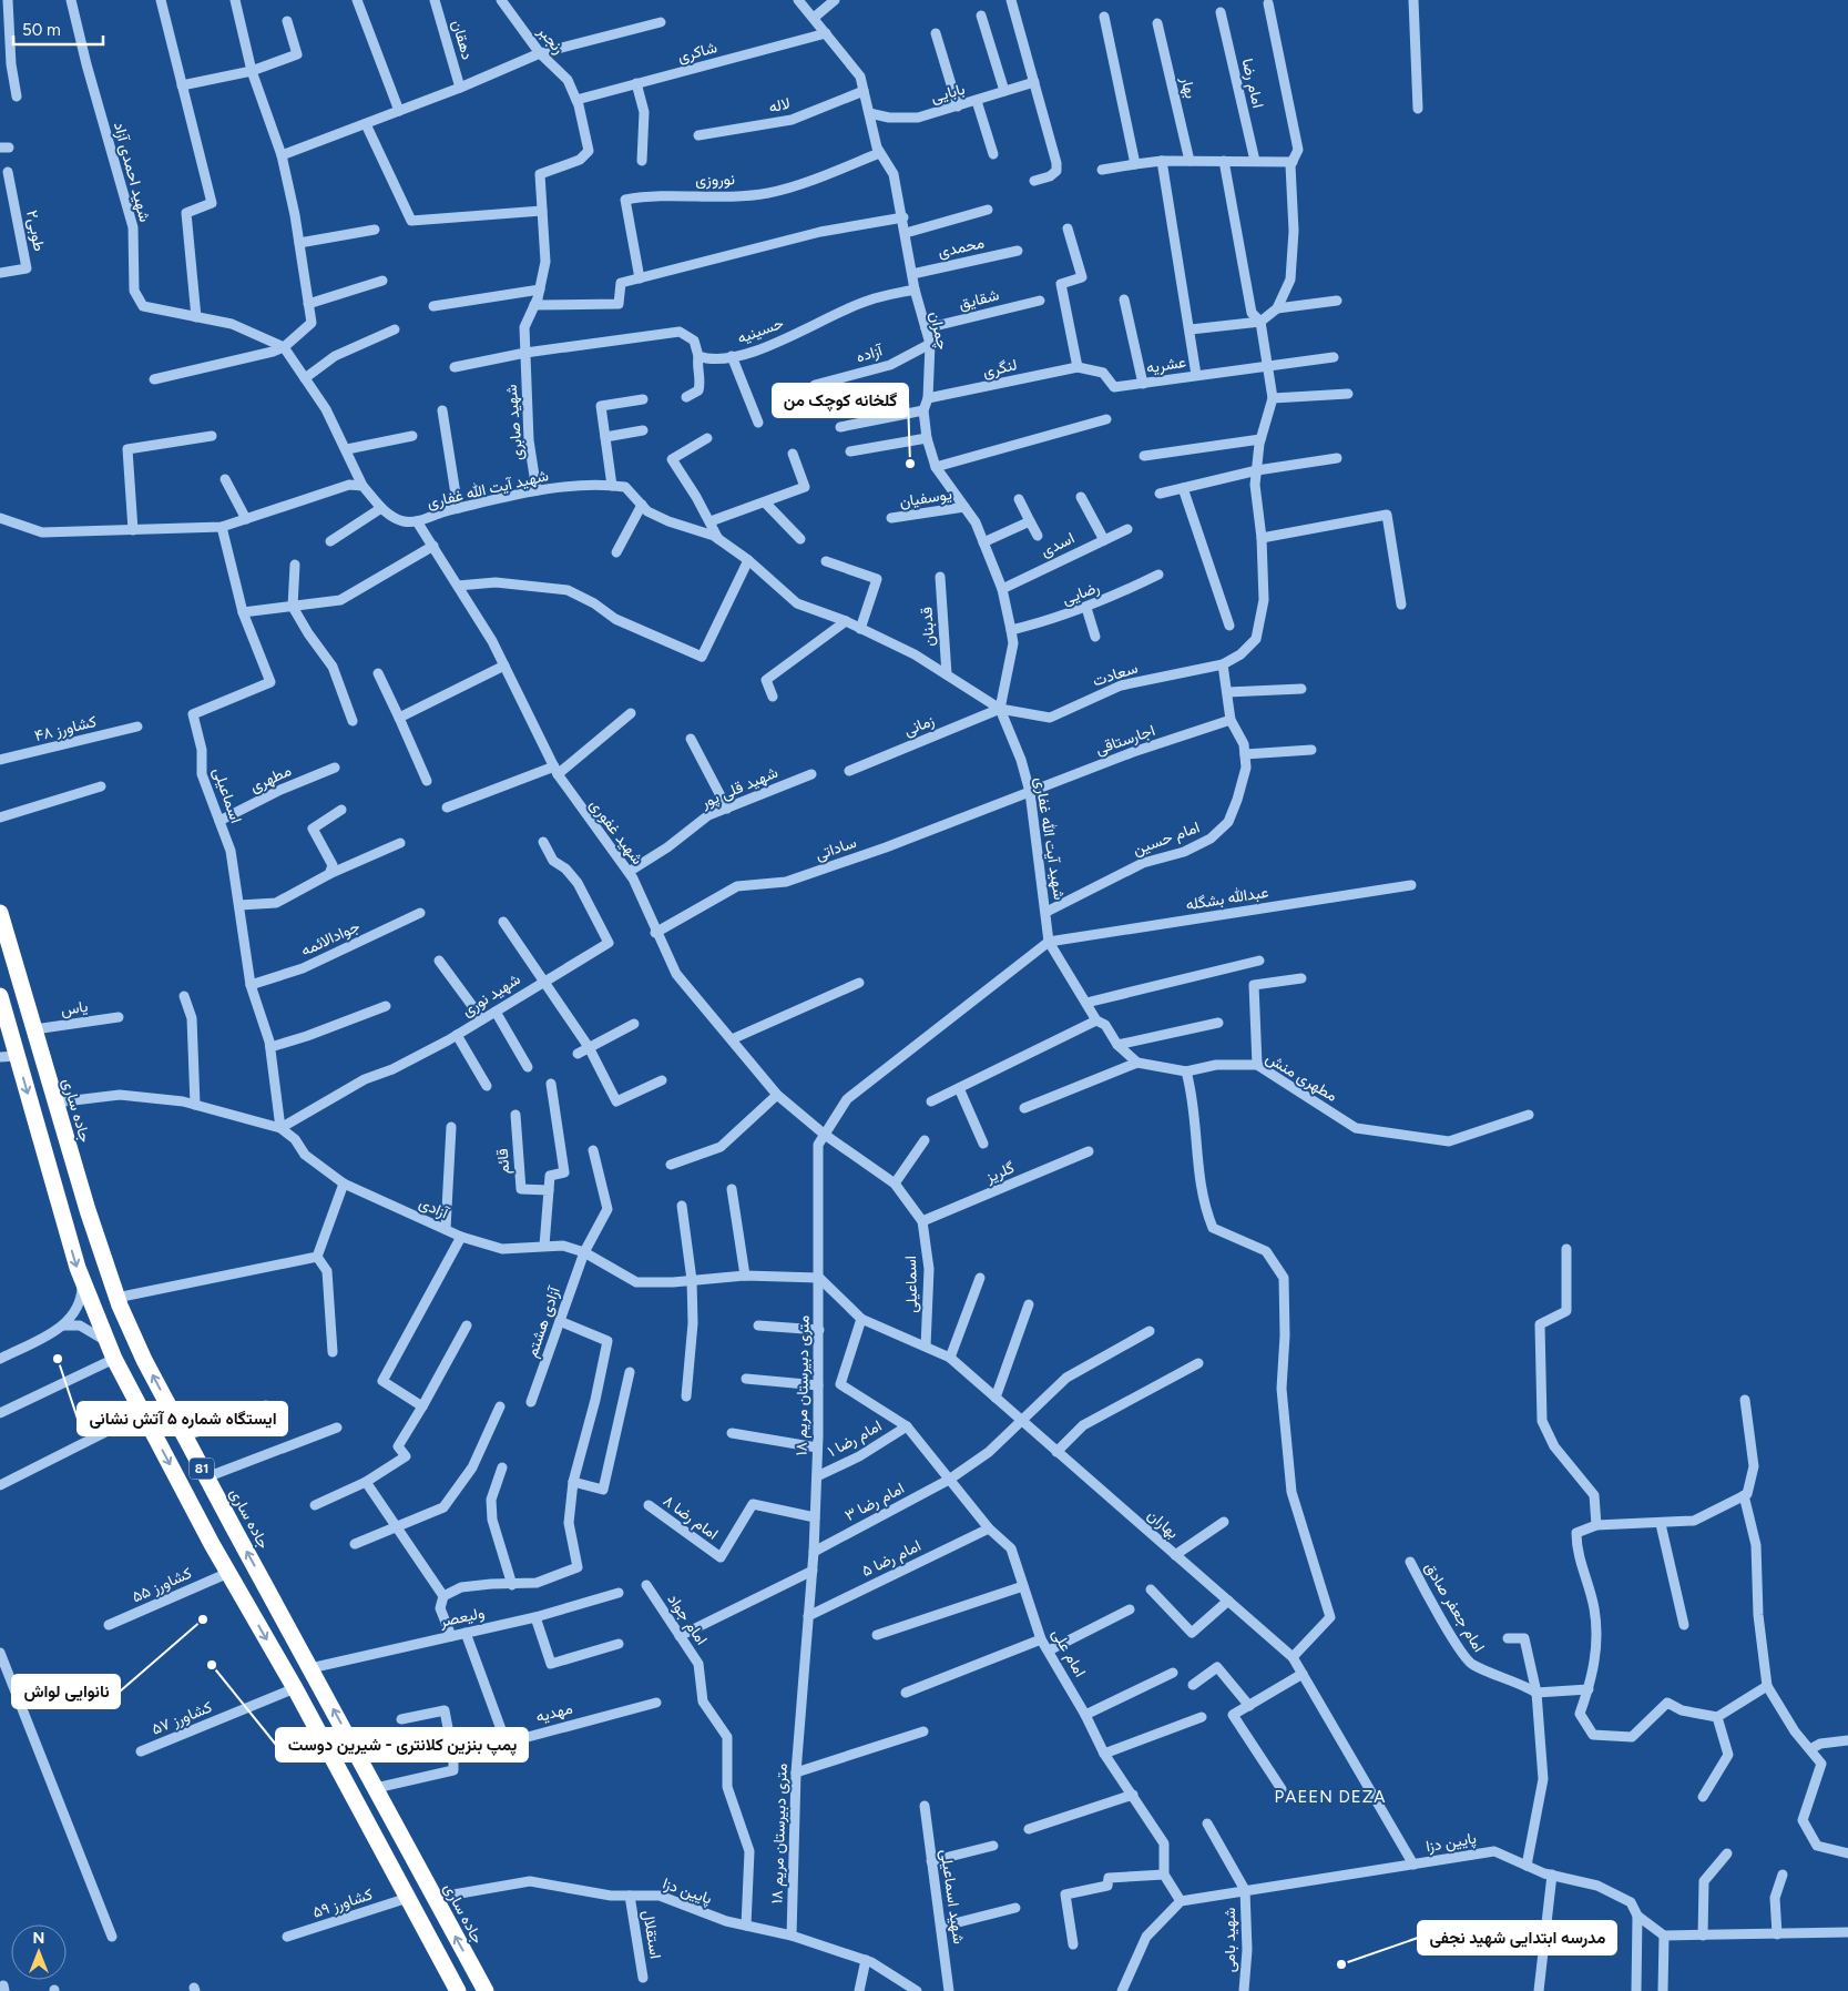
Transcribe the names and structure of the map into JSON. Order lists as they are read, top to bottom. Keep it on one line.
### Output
{"streets":{"highway":["جاده ساری","81"],"street":["دهقان","رنجبر","شاکری","امام رضا","بهار","بابایی","لاله","شهید احمدی آزاد","نوروزی","طوبی۲","محمدی","شقایق","حسینیه","چمران","آزاده","عشریه","لنگری","شهید صابری","شهید آیت الله غفاری","یوسفیان","اسدی","رضایی","قدبنان","سعادت","زمانی","کشاورز ۴۸","اجارستاقی","مطهری","شهید قلی پور","اسماعیلی","شهید غفوری","امام حسین","ساداتی","عبدالله بشگله","جوادالائمه","شهید نوری","یاس","مطهری منش","قائم","گلریز","آزادی","آزادی هشتم","۱۸ متری دبیرستان مریم","امام رضا ۱","امام رضا ۳","امام رضا ۸","بهاران","امام رضا ۵","کشاورز ۵۵","امام جعفر صادق","ولیعصر","امام جواد","امام علی","مهدیه","کشاورز ۵۷","پایین دزا","شهید اسماعیلی","کشاورز ۵۹","استقلال","شهید بامی"]},"crossings":[["رنجبر","شاکری"],["رنجبر","شهید صابری"],["شاکری","چمران"],["بابایی","چمران"],["لاله","چمران"],["نوروزی","چمران"],["محمدی","چمران"],["شقایق","چمران"],["حسینیه","چمران"],["چمران","آزاده"],["چمران","لنگری"],["چمران","شهید آیت الله غفاری"],["چمران","یوسفیان"],["چمران","اسدی"],["چمران","رضایی"],["چمران","سعادت"],["چمران","زمانی"],["عشریه","لنگری"],["شهید صابری","شهید آیت الله غفاری"],["شهید آیت الله غفاری","قدبنان"],["شهید آیت الله غفاری","سعادت"],["شهید آیت الله غفاری","زمانی"],["شهید آیت الله غفاری","اجارستاقی"],["شهید آیت الله غفاری","شهید غفوری"],["شهید آیت الله غفاری","امام حسین"],["شهید آیت الله غفاری","ساداتی"],["شهید آیت الله غفاری","عبدالله بشگله"],["شهید آیت الله غفاری","۱۸ متری دبیرستان مریم"],["سعادت","زمانی"],["اجارستاقی","امام حسین"],["اجارستاقی","ساداتی"],["مطهری","اسماعیلی"],["شهید قلی پور","شهید غفوری"],["اسماعیلی","شهید غفوری"],["اسماعیلی","جوادالائمه"],["اسماعیلی","شهید نوری"],["اسماعیلی","گلریز"],["اسماعیلی","آزادی"],["اسماعیلی","۱۸ متری دبیرستان مریم"],["اسماعیلی","بهاران"],["شهید غفوری","ساداتی"],["شهید غفوری","۱۸ متری دبیرستان مریم"],["عبدالله بشگله","۱۸ متری دبیرستان مریم"],["شهید نوری","آزادی"],["یاس","جاده ساری"],["جاده ساری","آزادی"],["جاده ساری","ولیعصر"],["جاده ساری","پایین دزا"],["آزادی","آزادی هشتم"],["آزادی","۱۸ متری دبیرستان مریم"],["آزادی","بهاران"],["۱۸ متری دبیرستان مریم","امام رضا ۱"],["۱۸ متری دبیرستان مریم","امام رضا ۳"],["۱۸ متری دبیرستان مریم","امام رضا ۸"],["۱۸ متری دبیرستان مریم","بهاران"],["۱۸ متری دبیرستان مریم","امام رضا ۵"],["۱۸ متری دبیرستان مریم","پایین دزا"],["امام رضا ۱","امام علی"],["81","کشاورز ۵۵"],["81","کشاورز ۵۷"],["81","کشاورز ۵۹"],["امام رضا ۳","بهاران"],["امام رضا ۳","امام علی"],["بهاران","امام علی"],["بهاران","پایین دزا"],["امام رضا ۵","امام علی"],["امام جواد","پایین دزا"],["پایین دزا","استقلال"],["پایین دزا","شهید بامی"]],"districts":["PAEEN DEZA"],"places":["گلخانه کوچک من","ایستگاه شماره ۵ آتش نشانی","نانوایی لواش","پمپ بنزین کلانتری - شیرین دوست","مدرسه ابتدایی شهید نجفی"],"scale_bar":"50 m","north":"top"}
